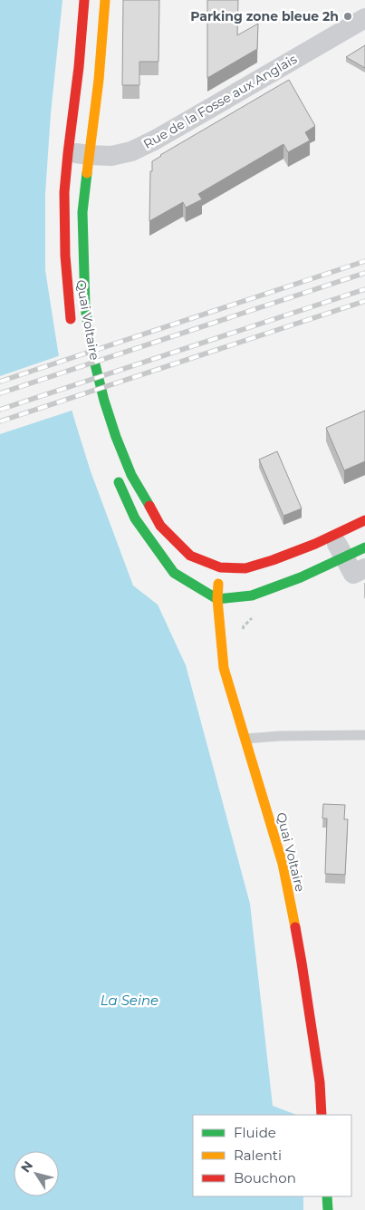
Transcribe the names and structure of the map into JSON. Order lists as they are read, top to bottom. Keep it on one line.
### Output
{"streets":{"street":["Rue de la Fosse aux Anglais","Quai Voltaire"]},"crossings":[["Rue de la Fosse aux Anglais","Quai Voltaire"]],"water":["La Seine"],"places":["Parking zone bleue 2h"],"legend":["Fluide","Ralenti","Bouchon"],"north":"top left"}
